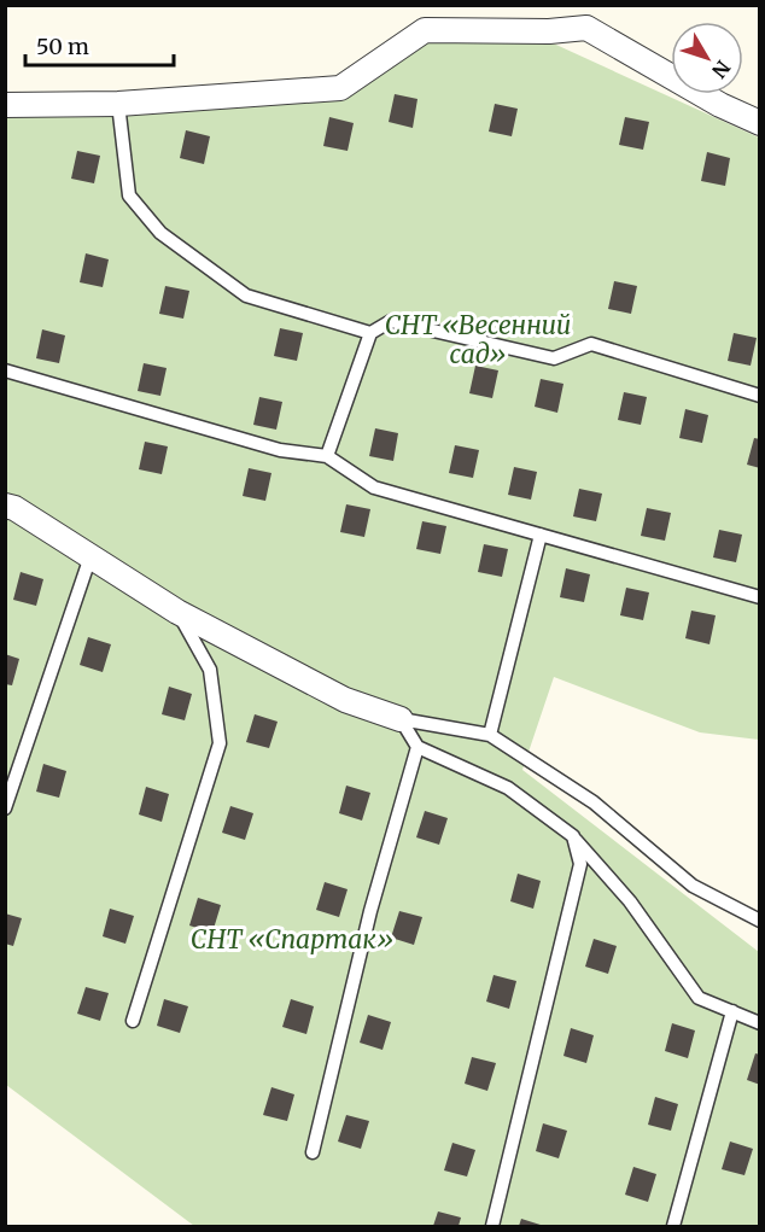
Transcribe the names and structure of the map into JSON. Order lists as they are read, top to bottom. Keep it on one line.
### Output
{"parks":["СНТ «Весенний сад»","СНТ «Спартак»"],"scale_bar":"50 m","north":"bottom right"}
